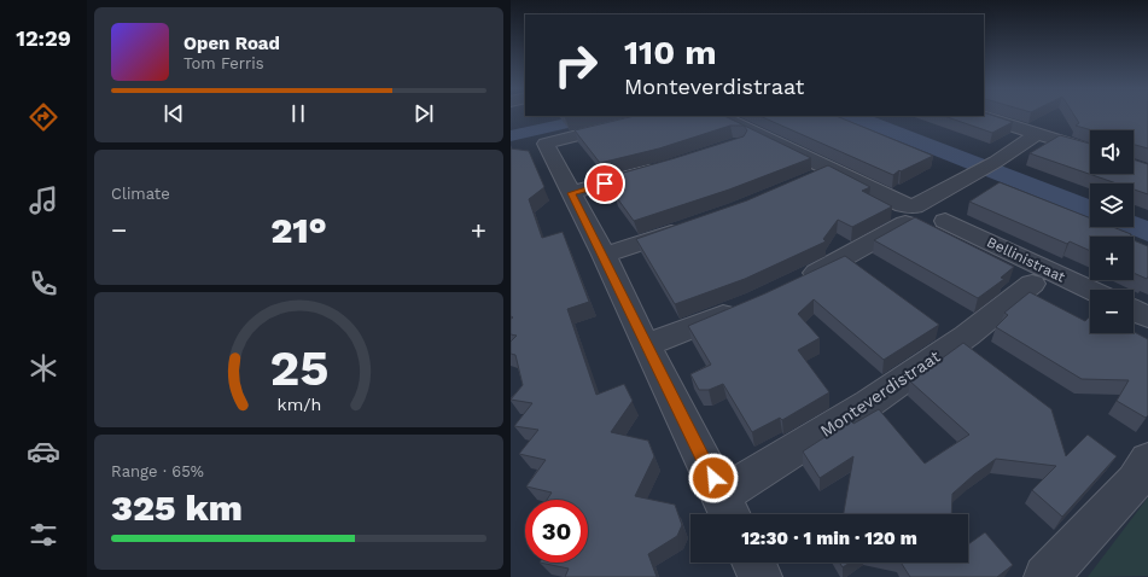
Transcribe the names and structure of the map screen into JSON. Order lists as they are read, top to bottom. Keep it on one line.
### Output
{"streets":{"street":["Bellinistraat","Monteverdistraat"]},"page":{"tabs":"12:29","turn":["110 m","Monteverdistraat"],"song":["Open Road","Tom Ferris"],"map_buttons":["+","−"],"tile":["Climate",["Range · 65%","325 km"]],"heat":["−","21°","+"],"limit":"30","trip":"12:30 · 1 min · 120 m","gauge":["25","km/h"]}}
